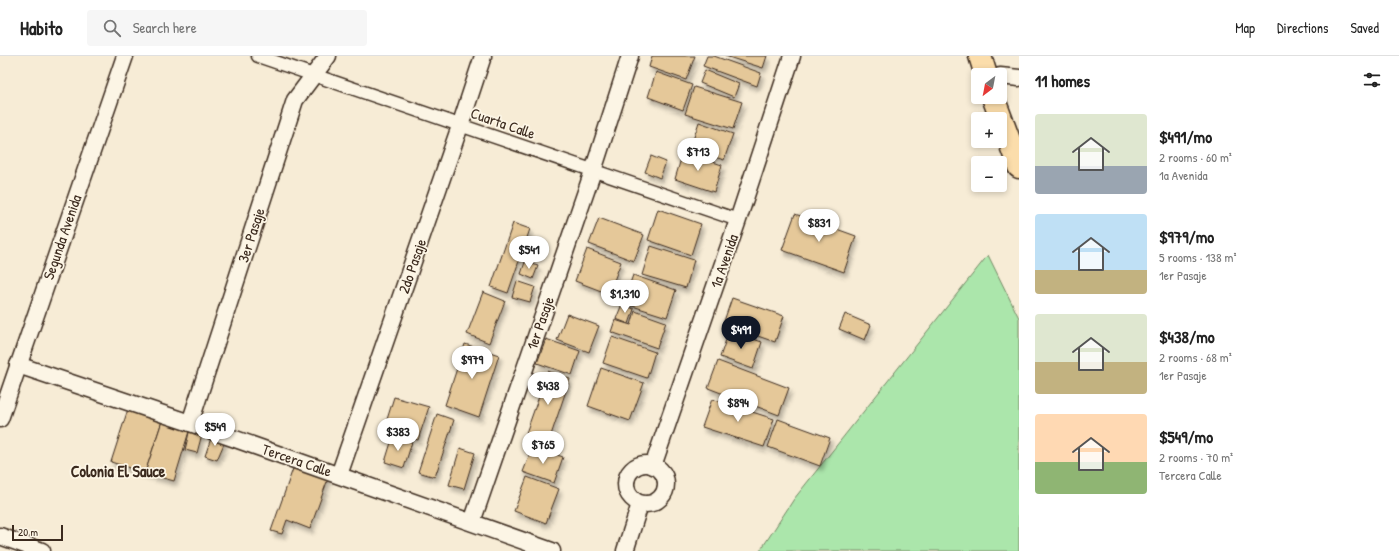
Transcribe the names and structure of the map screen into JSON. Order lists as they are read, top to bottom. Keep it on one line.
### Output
{"streets":{"street":["Cuarta Calle","3er Pasaje","Segunda Avenida","1a Avenida","2do Pasaje","1er Pasaje","Tercera Calle"]},"crossings":[["Cuarta Calle","3er Pasaje"],["Cuarta Calle","1a Avenida"],["Cuarta Calle","2do Pasaje"],["Cuarta Calle","1er Pasaje"],["3er Pasaje","Tercera Calle"],["Segunda Avenida","Tercera Calle"],["2do Pasaje","Tercera Calle"],["1er Pasaje","Tercera Calle"]],"districts":["Colonia El Sauce"],"scale_bar":"20 m","north":"bottom left","page":{"header":"Habito","search":"Search here","nav":["Map","Directions","Saved"],"heading":"11 homes","map_buttons":["+","−"],"list":[{"name":"$491/mo","note":"2 rooms · 60 m² · 1a Avenida"},{"name":"$979/mo","note":"5 rooms · 138 m² · 1er Pasaje"},{"name":"$438/mo","note":"2 rooms · 68 m² · 1er Pasaje"},{"name":"$549/mo","note":"2 rooms · 70 m² · Tercera Calle"}],"price":["$713","$831","$541","$1,310","$491","$979","$438","$894","$549","$383","$765"],"scale":"20 m"}}
